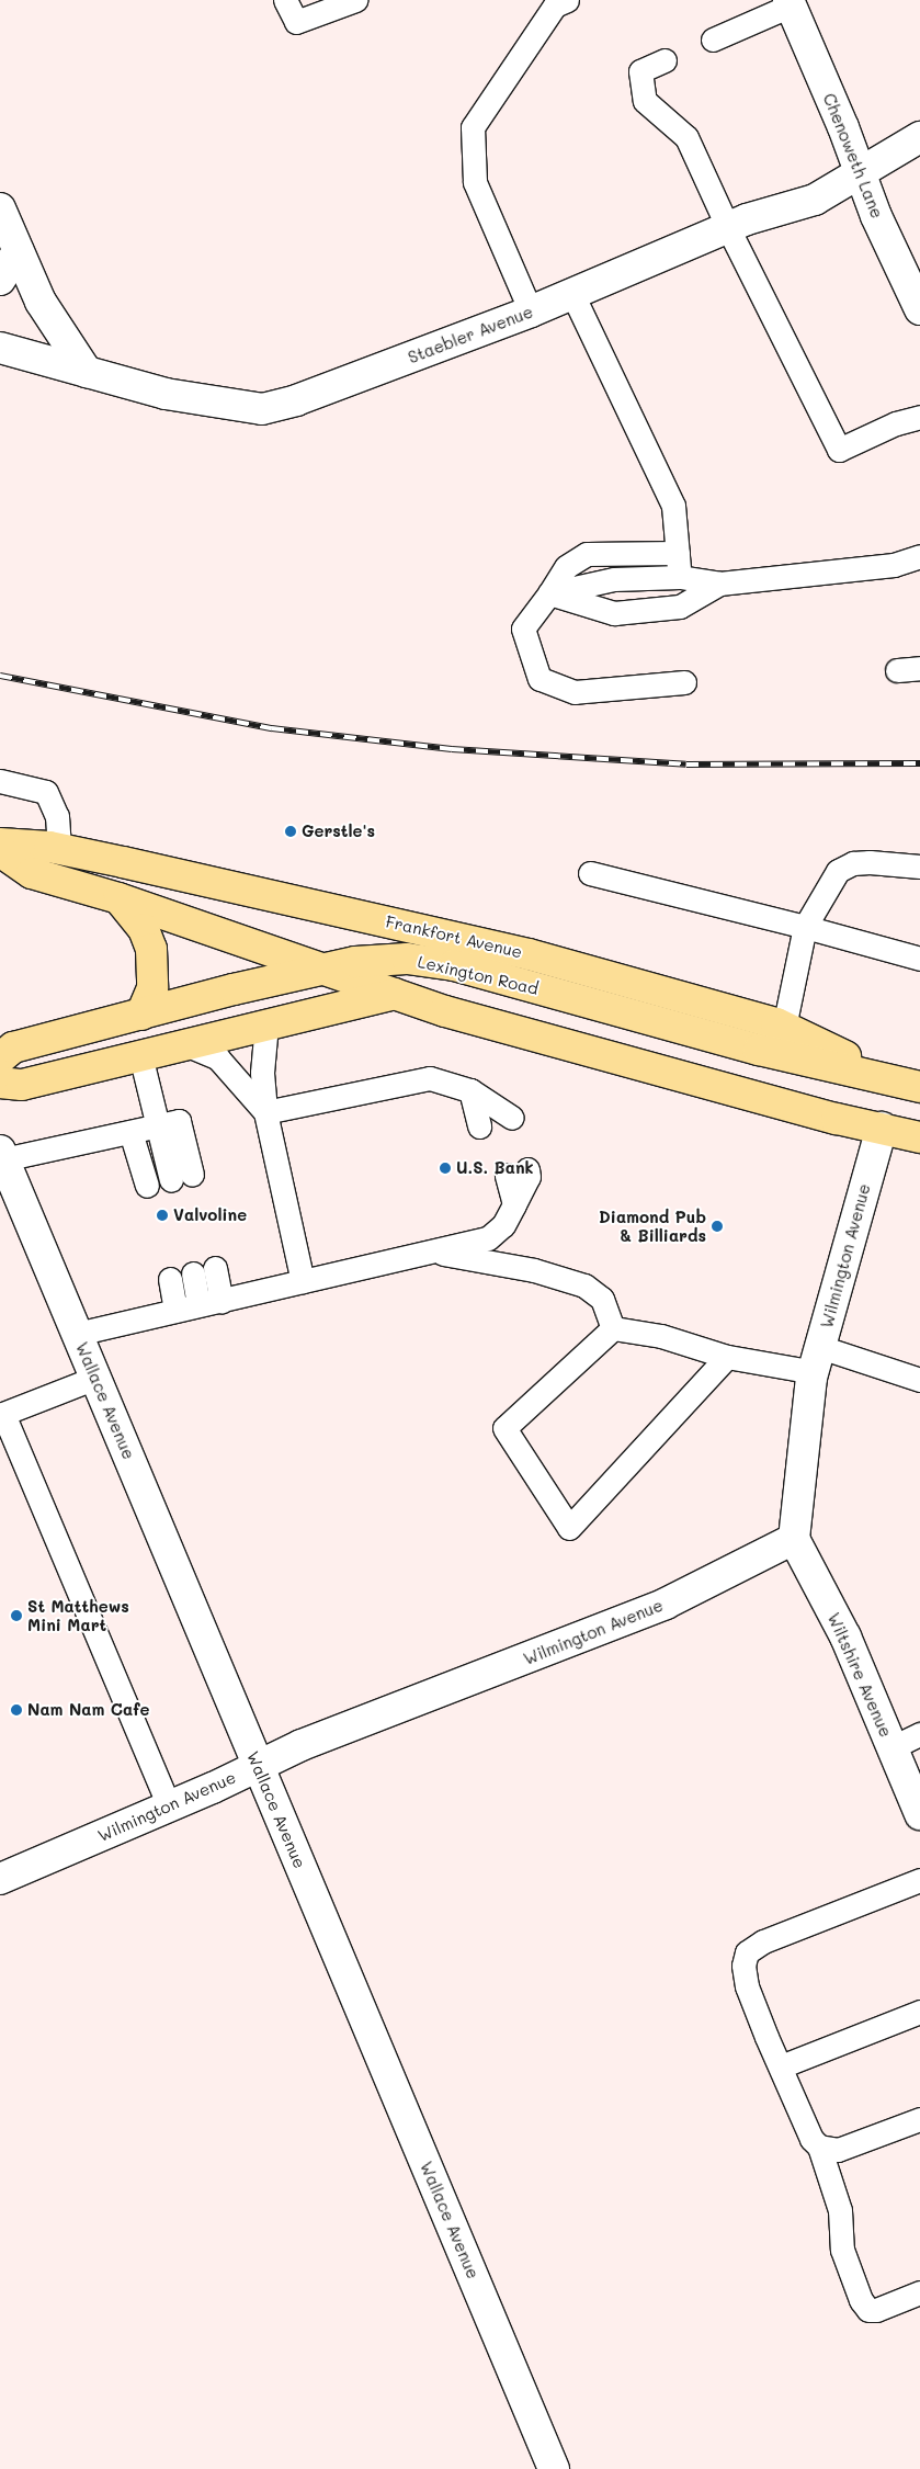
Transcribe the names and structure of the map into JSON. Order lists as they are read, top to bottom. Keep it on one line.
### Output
{"streets":{"main road":["Frankfort Avenue","Lexington Road"],"street":["Chenoweth Lane","Staebler Avenue","Wilmington Avenue","Wallace Avenue","Wiltshire Avenue"]},"crossings":[["Chenoweth Lane","Staebler Avenue"],["Frankfort Avenue","Lexington Road"],["Wilmington Avenue","Wallace Avenue"],["Wilmington Avenue","Wiltshire Avenue"]],"places":["Gerstle's","U.S. Bank","Valvoline","Diamond Pub & Billiards","St Matthews Mini Mart","Nam Nam Cafe"]}
